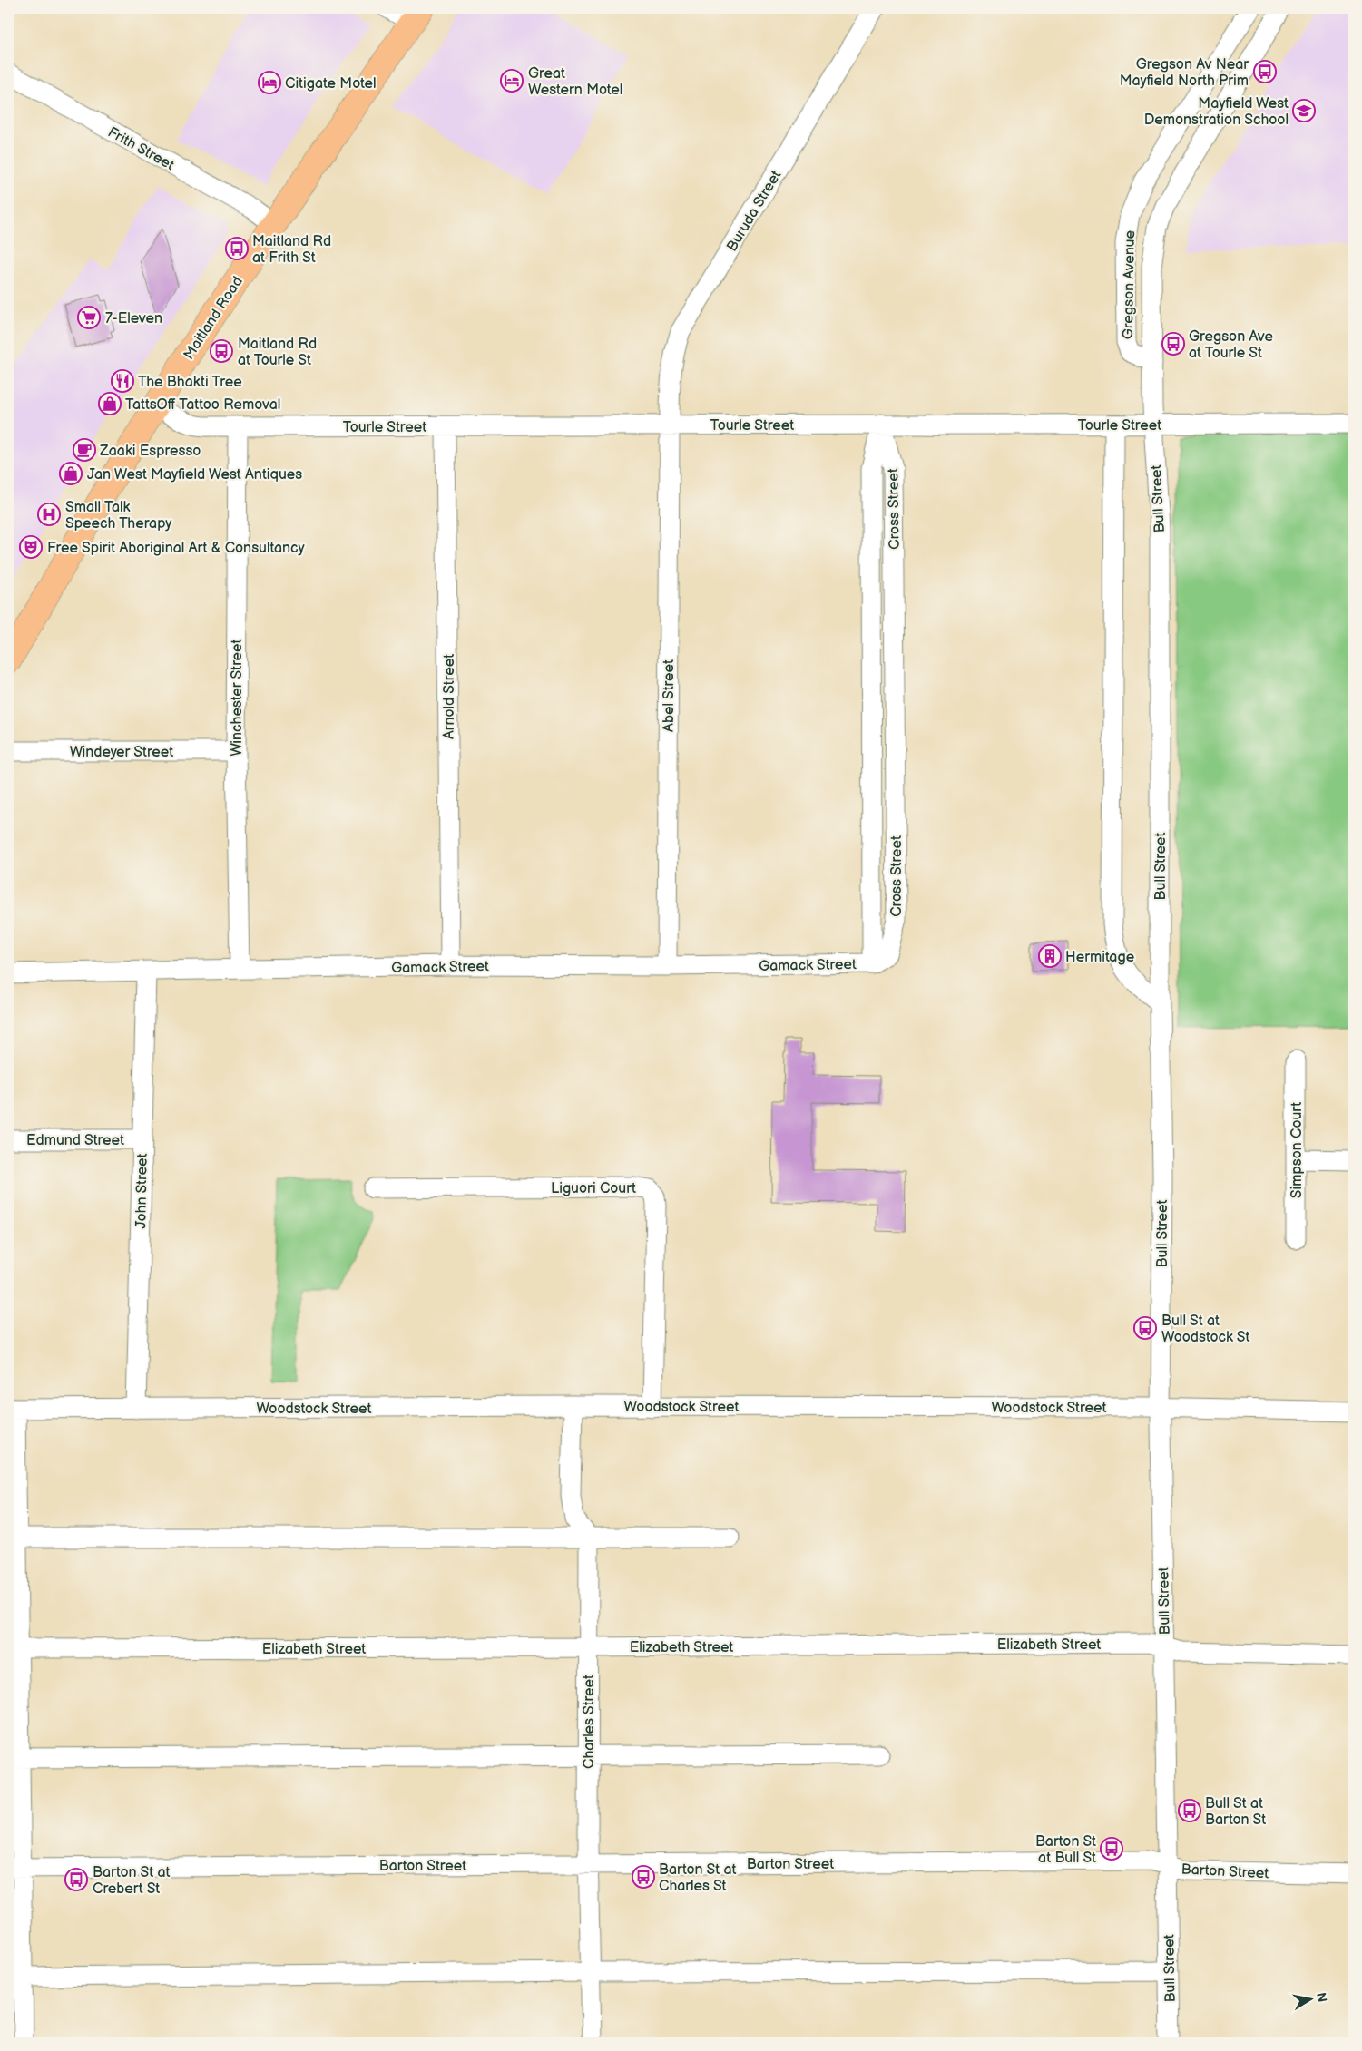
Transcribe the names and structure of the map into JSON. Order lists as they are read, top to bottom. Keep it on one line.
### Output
{"streets":{"main road":["Maitland Road"],"street":["Frith Street","Buruda Street","Gregson Avenue","Tourle Street","Bull Street","Cross Street","Abel Street","Arnold Street","Winchester Street","Windeyer Street","Gamack Street","Edmund Street","Simpson Court","Liguori Court","John Street","Woodstock Street","Elizabeth Street","Charles Street","Barton Street"]},"crossings":[["Frith Street","Maitland Road"],["Buruda Street","Tourle Street"],["Buruda Street","Abel Street"],["Gregson Avenue","Tourle Street"],["Gregson Avenue","Bull Street"],["Maitland Road","Tourle Street"],["Tourle Street","Bull Street"],["Tourle Street","Cross Street"],["Tourle Street","Abel Street"],["Tourle Street","Arnold Street"],["Tourle Street","Winchester Street"],["Bull Street","Woodstock Street"],["Bull Street","Elizabeth Street"],["Bull Street","Barton Street"],["Cross Street","Gamack Street"],["Abel Street","Gamack Street"],["Arnold Street","Gamack Street"],["Winchester Street","Windeyer Street"],["Winchester Street","Gamack Street"],["Gamack Street","John Street"],["Edmund Street","John Street"],["Liguori Court","Woodstock Street"],["John Street","Woodstock Street"],["Elizabeth Street","Charles Street"],["Charles Street","Barton Street"]],"places":{"bus stop":["Gregson Av Near Mayfield North Prim","Maitland Rd at Frith St","Gregson Ave at Tourle St","Maitland Rd at Tourle St","Bull St at Woodstock St","Bull St at Barton St","Barton St at Bull St","Barton St at Charles St","Barton St at Crebert St"],"hotel":["Great Western Motel","Citigate Motel"],"school or university":["Mayfield West Demonstration School"],"supermarket":["7-Eleven"],"restaurant":["The Bhakti Tree"],"shop":["TattsOff Tattoo Removal","Jan West Mayfield West Antiques"],"cafe":["Zaaki Espresso"],"hospital":["Small Talk Speech Therapy"],"theatre":["Free Spirit Aboriginal Art & Consultancy"],"building":["Hermitage"]},"north":"right"}
